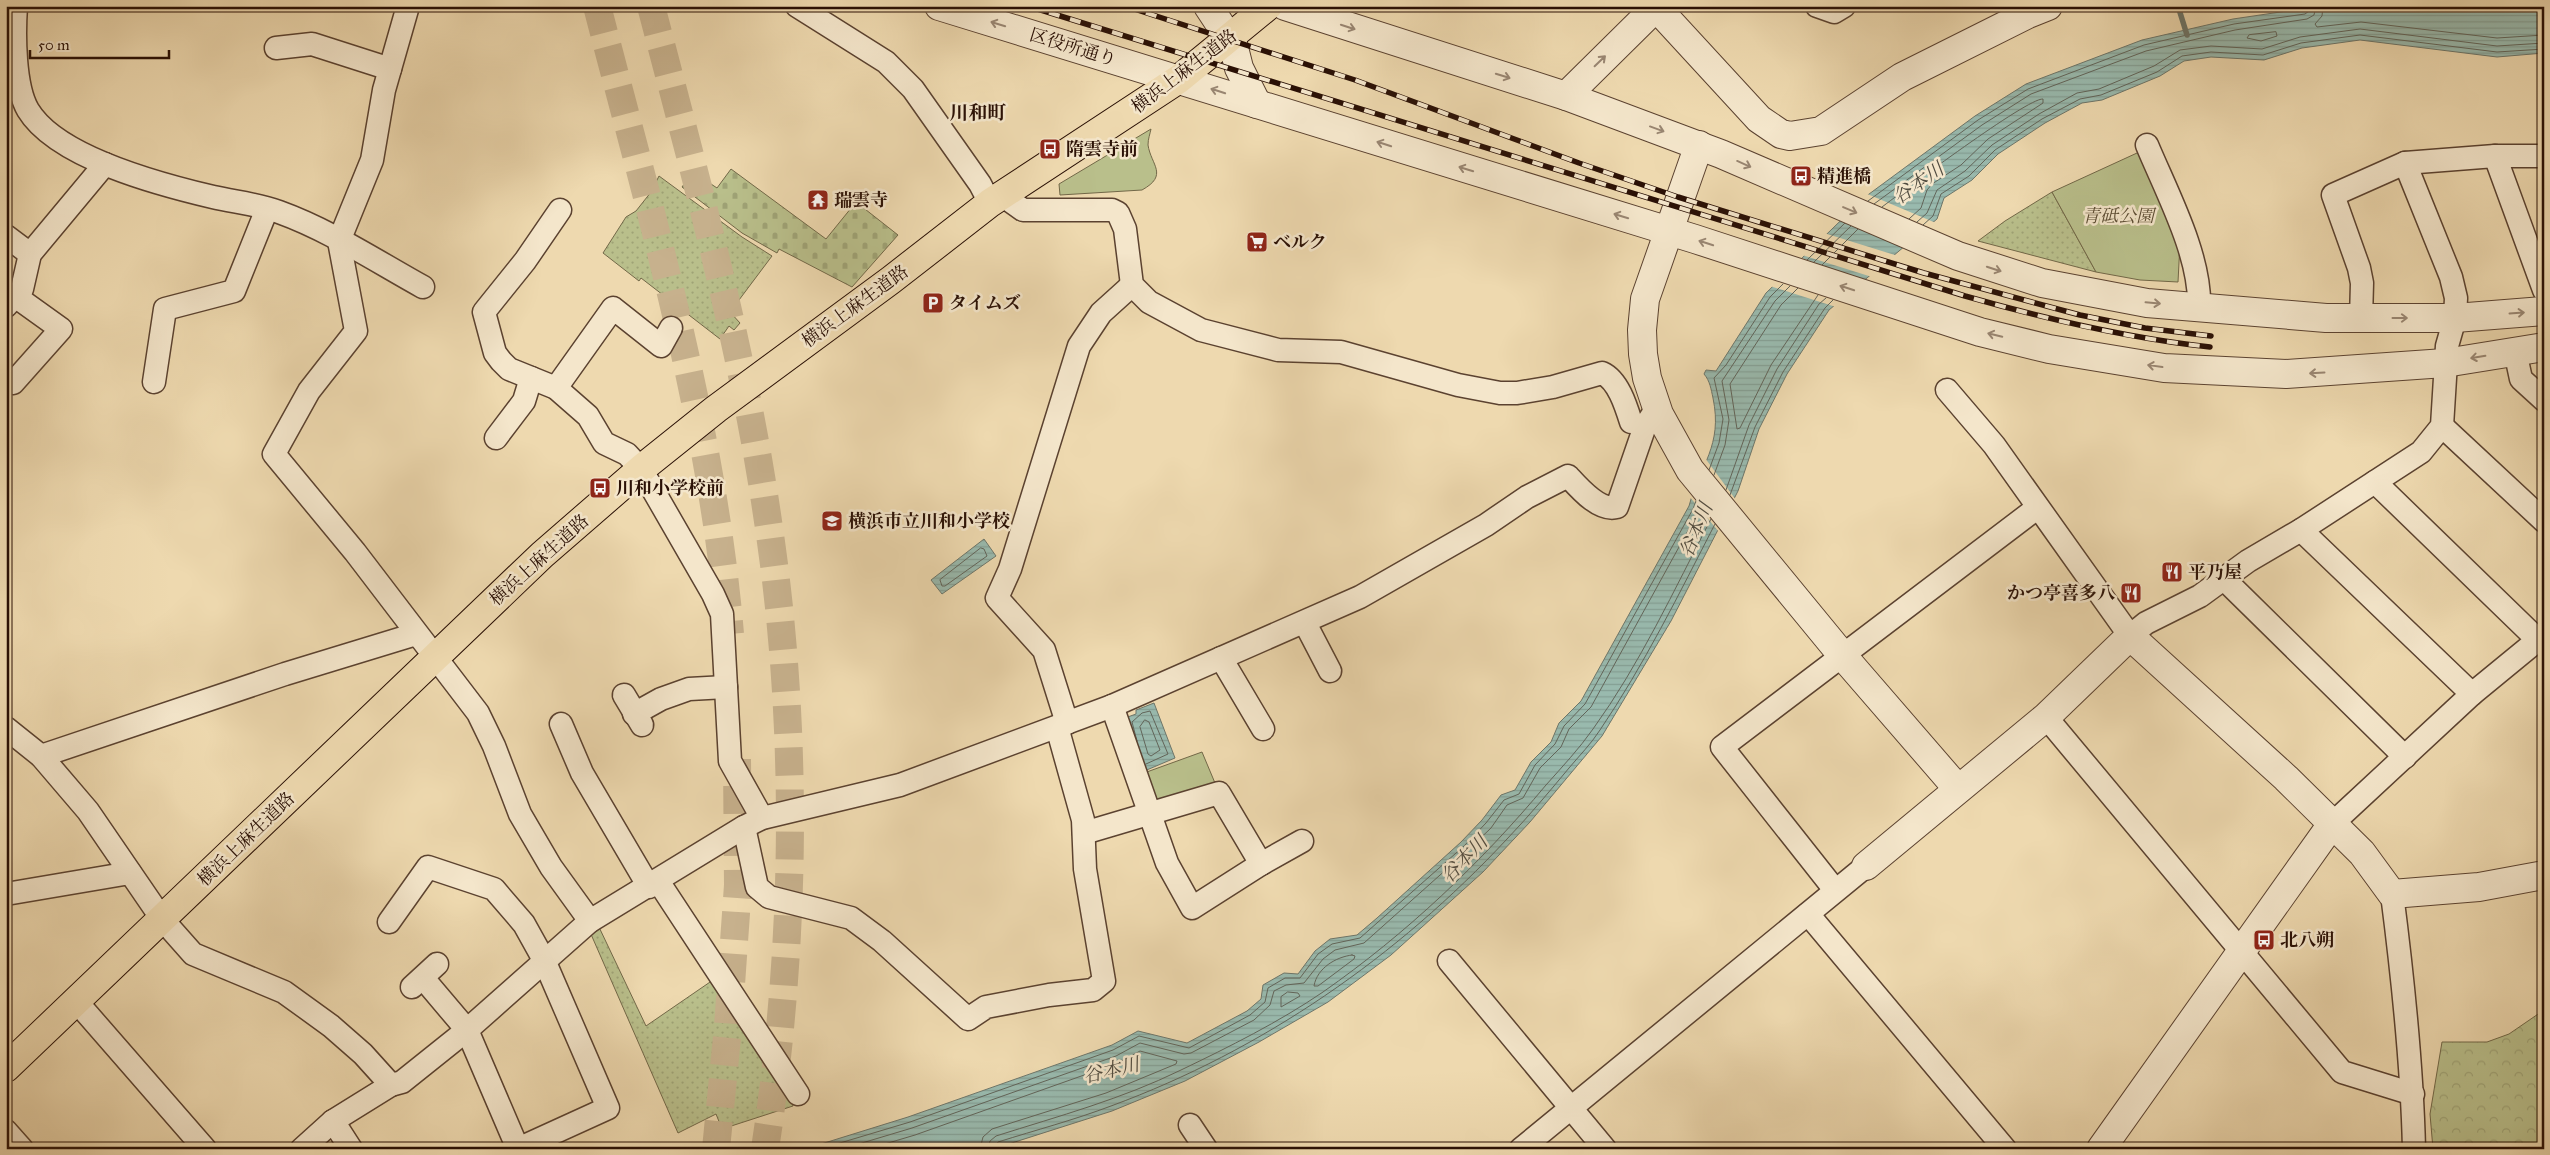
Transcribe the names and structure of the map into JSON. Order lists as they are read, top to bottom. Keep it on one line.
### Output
{"streets":{"main road":["横浜上麻生道路"],"street":["区役所通り"]},"crossings":[["区役所通り","横浜上麻生道路"]],"districts":["川和町"],"water":["谷本川"],"parks":["青砥公園"],"places":{"bus stop":["隋雲寺前","精進橋","川和小学校前","北八朔"],"temple":["瑞雲寺"],"supermarket":["ベルク"],"parking":["タイムズ"],"school or university":["横浜市立川和小学校"],"restaurant":["平乃屋","かつ亭喜多八"]},"scale_bar":"50 m"}
